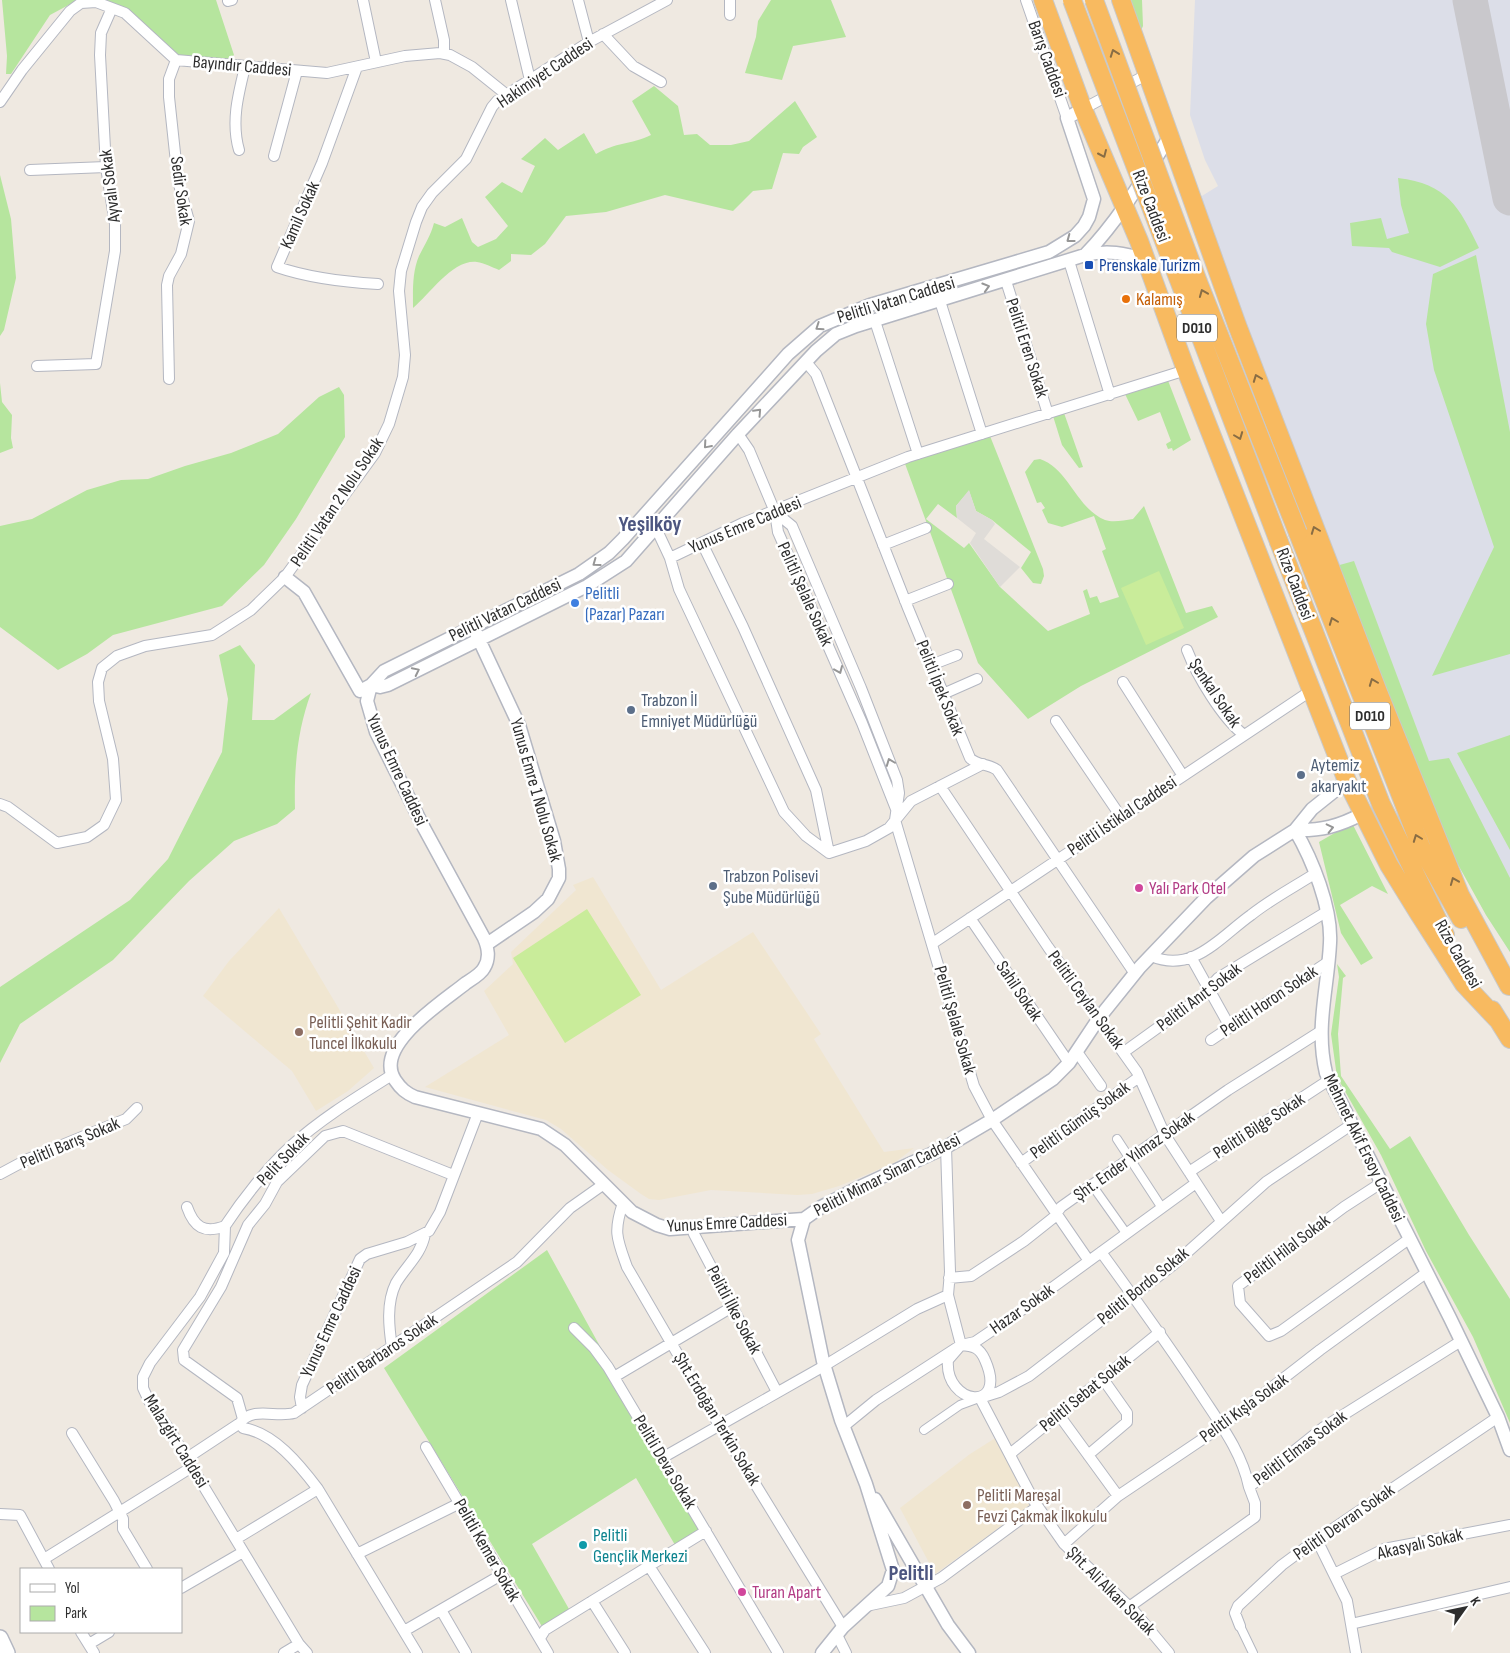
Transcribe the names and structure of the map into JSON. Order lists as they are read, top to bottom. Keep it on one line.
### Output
{"streets":{"highway":["Rize Caddesi","D010"],"street":["Barış Caddesi","Bayındır Caddesi","Hakimiyet Caddesi","Ayvalı Sokak","Sedir Sokak","Kamil Sokak","Pelitli Vatan Caddesi","Pelitli Eren Sokak","Pelitli Vatan 2 Nolu Sokak","Yunus Emre Caddesi","Pelitli Şelale Sokak","Pelitli İpek Sokak","Şenkal Sokak","Yunus Emre 1 Nolu Sokak","Pelitli İstiklal Caddesi","Sahil Sokak","Pelitli Anıt Sokak","Pelitli Ceylan Sokak","Pelitli Horon Sokak","Pelitli Gümüş Sokak","Pelitli Bilge Sokak","Pelitli Barış Sokak","Mehmet Akif Ersoy Caddesi","Şht. Ender Yılmaz Sokak","Pelit Sokak","Pelitli Mimar Sinan Caddesi","Pelitli Hilal Sokak","Pelitli Bordo Sokak","Hazar Sokak","Pelitli İlke Sokak","Pelitli Barbaros Sokak","Pelitli Sebat Sokak","Pelitli Kışla Sokak","Şht.Erdoğan Terkin Sokak","Malazgirt Caddesi","Pelitli Elmas Sokak","Pelitli Deva Sokak","Pelitli Devran Sokak","Akasyalı Sokak","Pelitli Kemer Sokak","Şht. Ali Alkan Sokak"]},"crossings":[["Barış Caddesi","Pelitli Vatan Caddesi"],["Bayındır Caddesi","Hakimiyet Caddesi"],["Bayındır Caddesi","Ayvalı Sokak"],["Bayındır Caddesi","Sedir Sokak"],["Bayındır Caddesi","Kamil Sokak"],["Hakimiyet Caddesi","Pelitli Vatan 2 Nolu Sokak"],["Pelitli Vatan Caddesi","Pelitli Eren Sokak"],["Pelitli Vatan Caddesi","Yunus Emre Caddesi"],["Pelitli Vatan Caddesi","Pelitli İpek Sokak"],["Pelitli Vatan Caddesi","Yunus Emre 1 Nolu Sokak"],["Pelitli Eren Sokak","Yunus Emre Caddesi"],["Yunus Emre Caddesi","Pelitli Şelale Sokak"],["Yunus Emre Caddesi","Pelitli İpek Sokak"],["Yunus Emre Caddesi","Yunus Emre 1 Nolu Sokak"],["Yunus Emre Caddesi","Pelit Sokak"],["Yunus Emre Caddesi","Pelitli Mimar Sinan Caddesi"],["Yunus Emre Caddesi","Pelitli İlke Sokak"],["Yunus Emre Caddesi","Pelitli Barbaros Sokak"],["Yunus Emre Caddesi","Şht.Erdoğan Terkin Sokak"],["Pelitli Şelale Sokak","Pelitli İstiklal Caddesi"],["Pelitli Şelale Sokak","Pelitli Gümüş Sokak"],["Pelitli Şelale Sokak","Şht. Ender Yılmaz Sokak"],["Pelitli Şelale Sokak","Pelitli Mimar Sinan Caddesi"],["Pelitli Şelale Sokak","Hazar Sokak"],["Pelitli İpek Sokak","Pelitli İstiklal Caddesi"],["Pelitli İpek Sokak","Pelitli Mimar Sinan Caddesi"],["Şenkal Sokak","Pelitli İstiklal Caddesi"],["Pelitli İstiklal Caddesi","Sahil Sokak"],["Pelitli İstiklal Caddesi","Pelitli Ceylan Sokak"],["Sahil Sokak","Pelitli Mimar Sinan Caddesi"],["Pelitli Anıt Sokak","Pelitli Ceylan Sokak"],["Pelitli Anıt Sokak","Mehmet Akif Ersoy Caddesi"],["Pelitli Anıt Sokak","Pelitli Mimar Sinan Caddesi"],["Pelitli Ceylan Sokak","Pelitli Gümüş Sokak"],["Pelitli Ceylan Sokak","Pelitli Bilge Sokak"],["Pelitli Ceylan Sokak","Şht. Ender Yılmaz Sokak"],["Pelitli Ceylan Sokak","Pelitli Mimar Sinan Caddesi"],["Pelitli Ceylan Sokak","Pelitli Bordo Sokak"],["Pelitli Ceylan Sokak","Hazar Sokak"],["Pelitli Horon Sokak","Mehmet Akif Ersoy Caddesi"],["Pelitli Bilge Sokak","Mehmet Akif Ersoy Caddesi"],["Mehmet Akif Ersoy Caddesi","Şht. Ender Yılmaz Sokak"],["Mehmet Akif Ersoy Caddesi","Pelitli Mimar Sinan Caddesi"],["Mehmet Akif Ersoy Caddesi","Pelitli Hilal Sokak"],["Mehmet Akif Ersoy Caddesi","Pelitli Bordo Sokak"],["Mehmet Akif Ersoy Caddesi","Pelitli Kışla Sokak"],["Mehmet Akif Ersoy Caddesi","Pelitli Elmas Sokak"],["Mehmet Akif Ersoy Caddesi","Pelitli Devran Sokak"],["Pelit Sokak","Malazgirt Caddesi"],["Pelitli Mimar Sinan Caddesi","Hazar Sokak"],["Pelitli Mimar Sinan Caddesi","Şht.Erdoğan Terkin Sokak"],["Pelitli Bordo Sokak","Hazar Sokak"],["Pelitli Bordo Sokak","Pelitli Elmas Sokak"],["Pelitli Bordo Sokak","Şht. Ali Alkan Sokak"],["Hazar Sokak","Pelitli Elmas Sokak"],["Hazar Sokak","Şht. Ali Alkan Sokak"],["Pelitli Sebat Sokak","Pelitli Elmas Sokak"],["Pelitli Sebat Sokak","Şht. Ali Alkan Sokak"],["Pelitli Kışla Sokak","Pelitli Elmas Sokak"],["Pelitli Kışla Sokak","Şht. Ali Alkan Sokak"]],"districts":["Yeşilköy","Pelitli"],"places":{"transit":["Prenskale Turizm"],"other":["Kalamış","Pelitli (Pazar) Pazarı","Trabzon İl Emniyet Müdürlüğü","Aytemiz akaryakıt","Trabzon Polisevi Şube Müdürlüğü","Yalı Park Otel","Pelitli Şehit Kadir Tuncel İlkokulu","Pelitli Mareşal Fevzi Çakmak İlkokulu","Pelitli Gençlik Merkezi","Turan Apart"]},"legend":["Yol","Park"],"north":"top right"}
